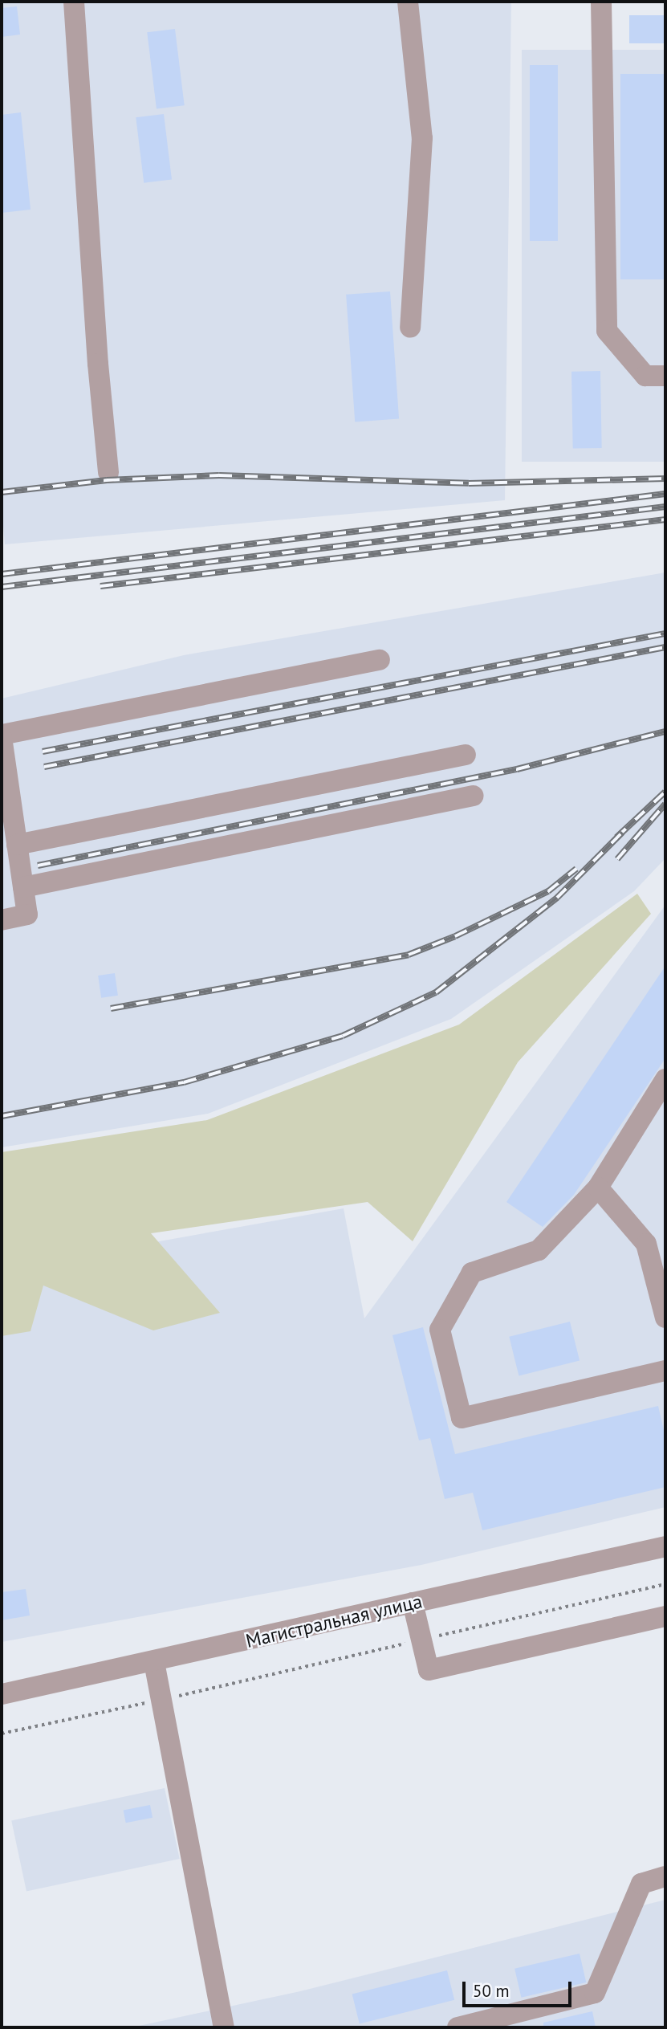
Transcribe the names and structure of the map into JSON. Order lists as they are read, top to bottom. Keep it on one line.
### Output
{"streets":{"street":["Магистральная улица"]},"scale_bar":"50 m"}
